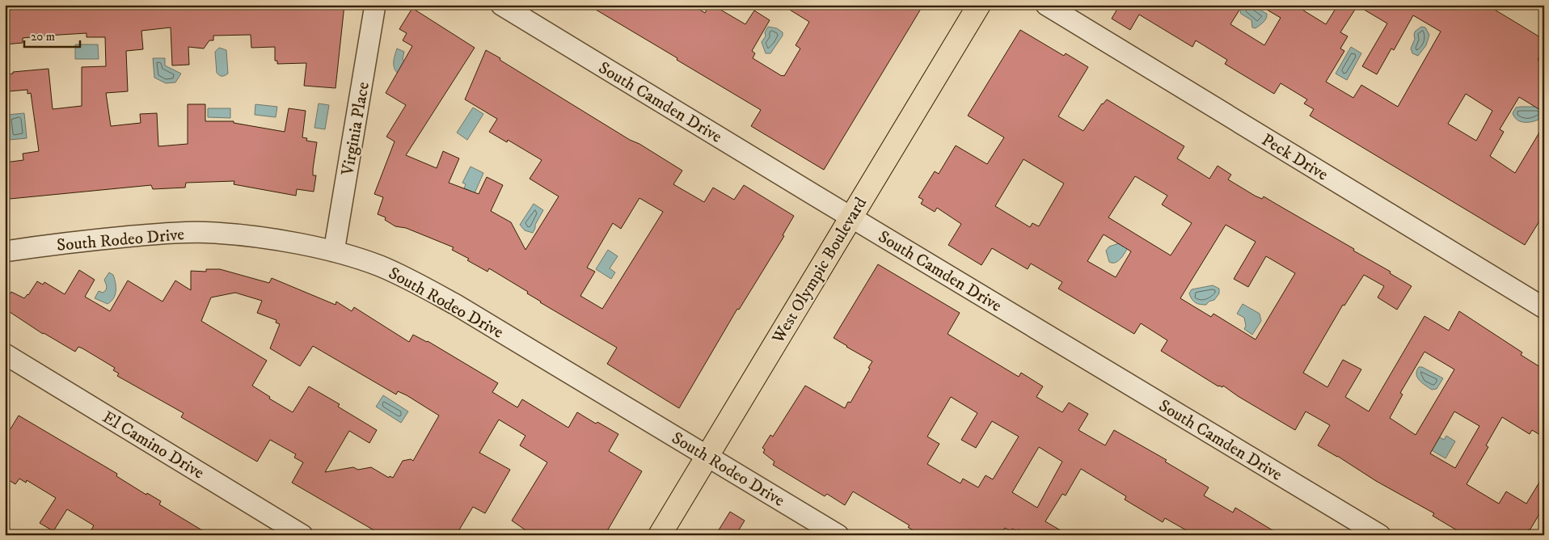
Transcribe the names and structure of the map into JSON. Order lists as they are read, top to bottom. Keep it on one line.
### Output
{"streets":{"main road":["West Olympic Boulevard"],"street":["South Camden Drive","Virginia Place","Peck Drive","South Rodeo Drive","El Camino Drive"]},"crossings":[["South Camden Drive","West Olympic Boulevard"],["Virginia Place","South Rodeo Drive"],["South Rodeo Drive","West Olympic Boulevard"]],"scale_bar":"20 m"}
